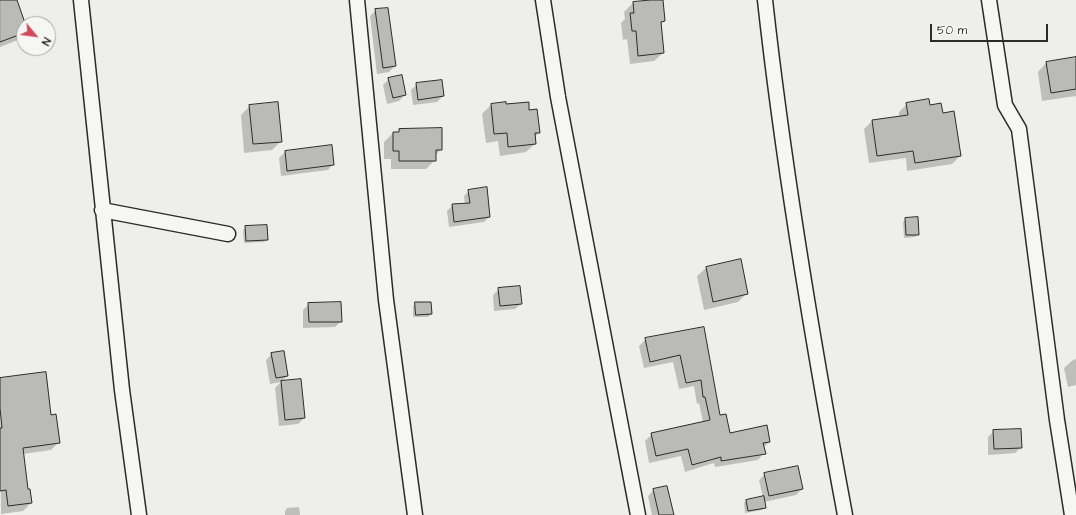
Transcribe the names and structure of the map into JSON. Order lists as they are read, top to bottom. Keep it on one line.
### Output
{"scale_bar":"50 m","north":"bottom right"}
